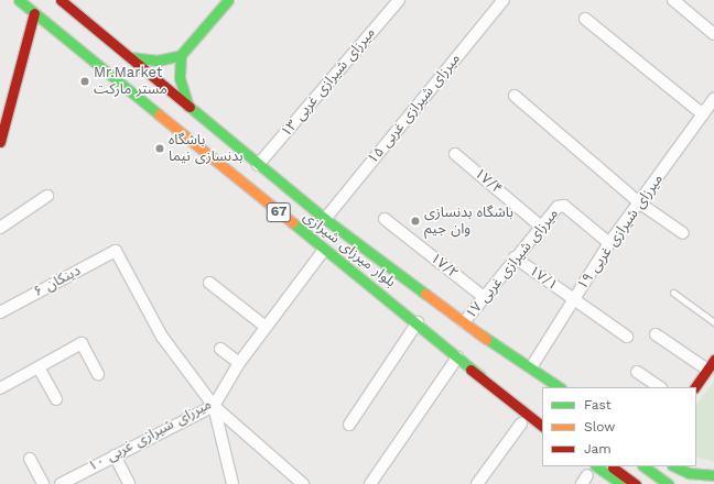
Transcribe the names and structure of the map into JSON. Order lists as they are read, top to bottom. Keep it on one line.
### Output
{"streets":{"main road":["67","بلوار میرزای شیرازی"],"street":["۱۳ میرزای شیرازی غربی","۱۵ میرزای شیرازی غربی","۱۷/۴","۱۹ میرزای شیرازی غربی","۱۷ میرزای شیرازی غربی","۱۷/۲","۱۷/۱","دینکان ۶","۱۰ میرزای شیرازی غربی"]},"crossings":[["۱۳ میرزای شیرازی غربی","بلوار میرزای شیرازی"],["۱۵ میرزای شیرازی غربی","بلوار میرزای شیرازی"],["۱۷/۴","۱۷ میرزای شیرازی غربی"],["۱۹ میرزای شیرازی غربی","۱۷ میرزای شیرازی غربی"],["۱۹ میرزای شیرازی غربی","۱۷/۱"],["بلوار میرزای شیرازی","۱۷ میرزای شیرازی غربی"],["بلوار میرزای شیرازی","۱۰ میرزای شیرازی غربی"],["۱۷ میرزای شیرازی غربی","۱۷/۲"],["۱۷ میرزای شیرازی غربی","۱۷/۱"],["دینکان ۶","۱۰ میرزای شیرازی غربی"]],"places":["Mr.Market مستر مارکت","باشگاه بدنسازی نیما","باشگاه بدنسازی وان جیم"],"legend":["Fast","Slow","Jam"]}
